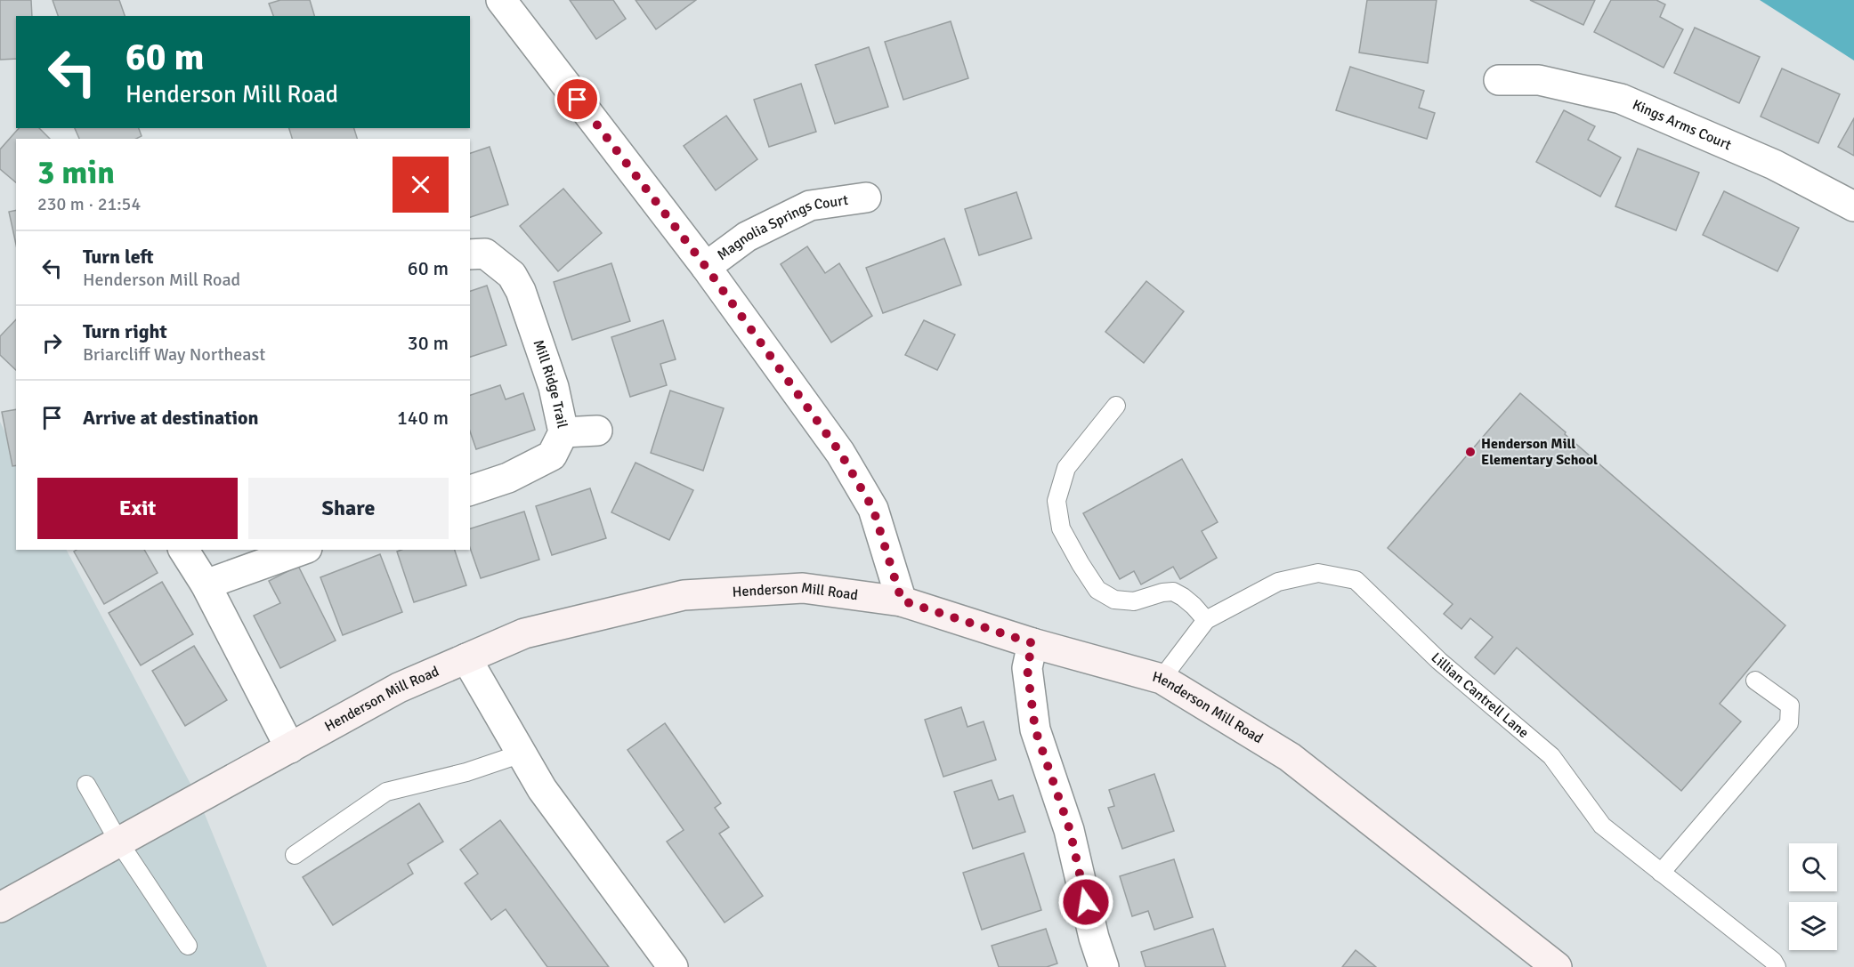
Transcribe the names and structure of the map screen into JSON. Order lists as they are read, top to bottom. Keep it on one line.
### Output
{"streets":{"street":["Kings Arms Court","Magnolia Springs Court","Mill Ridge Trail","Henderson Mill Road"],"lane":["Lillian Cantrell Lane"]},"crossings":[["Henderson Mill Road","Lillian Cantrell Lane"]],"places":["Henderson Mill Elementary School"],"page":{"turn":["60 m","Henderson Mill Road"],"heading":["3 min","230 m · 21:54"],"list":[{"name":"Turn left","note":"Henderson Mill Road","value":"60 m"},{"name":"Turn right","note":"Briarcliff Way Northeast","value":"30 m"},{"name":"Arrive at destination","value":"140 m"}],"buttons":["Exit","Share"]}}
